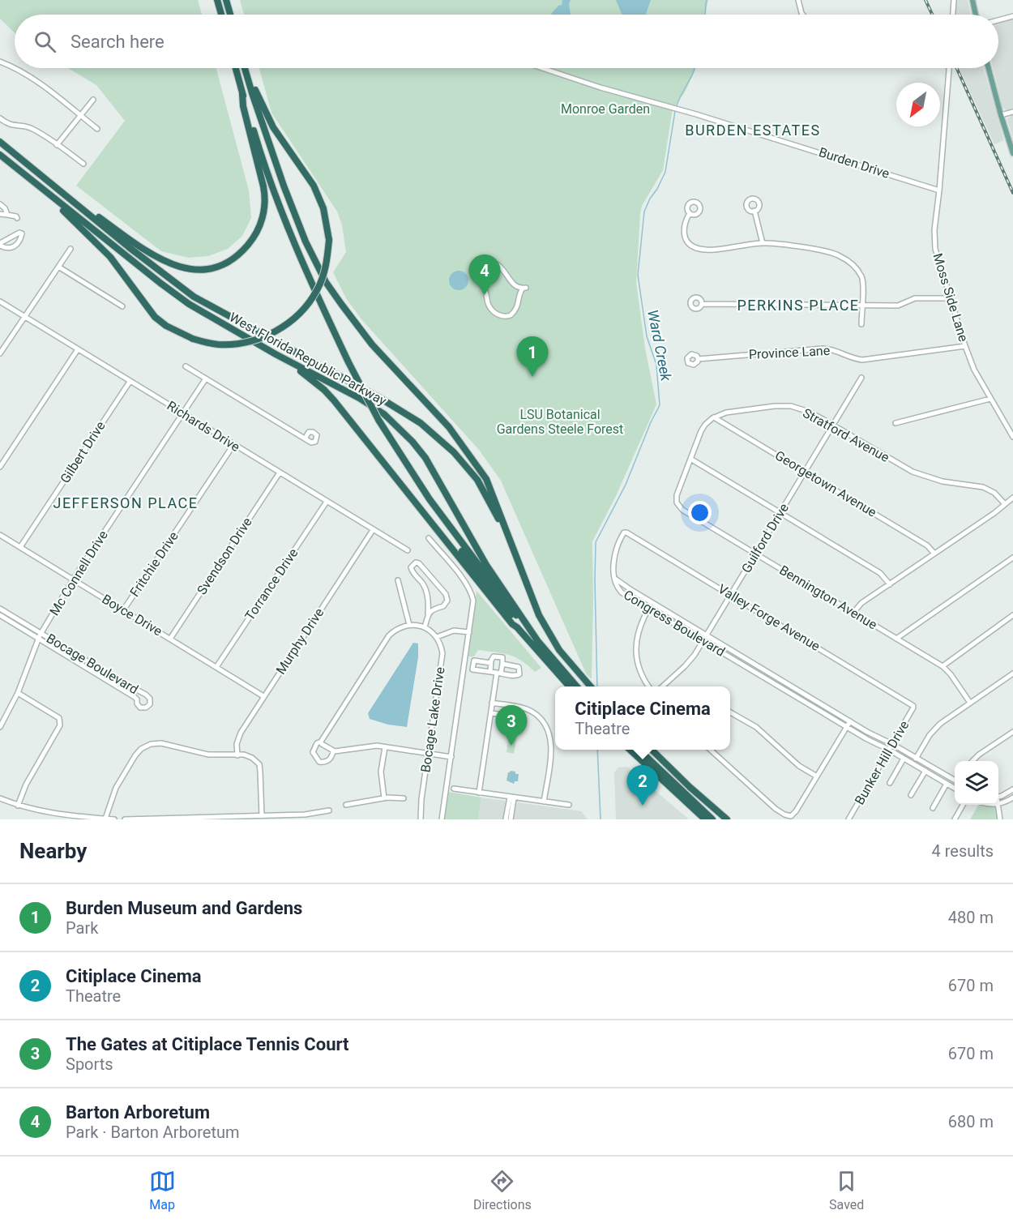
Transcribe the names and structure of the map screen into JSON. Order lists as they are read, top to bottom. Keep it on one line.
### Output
{"streets":{"highway":["West Florida Republic Parkway"],"street":["Burden Drive","Moss Side Lane","Province Lane","Richards Drive","Stratford Avenue","Gilbert Drive","Georgetown Avenue","Guilford Drive","Svendson Drive","Fritchie Drive","Mc Connell Drive","Torrance Drive","Bennington Avenue","Boyce Drive","Valley Forge Avenue","Congress Boulevard","Murphy Drive","Bocage Boulevard","Bocage Lake Drive","Bunker Hill Drive"]},"crossings":[["Burden Drive","Moss Side Lane"],["Moss Side Lane","Province Lane"],["Richards Drive","Gilbert Drive"],["Richards Drive","Svendson Drive"],["Richards Drive","Fritchie Drive"],["Richards Drive","Mc Connell Drive"],["Richards Drive","Torrance Drive"],["Richards Drive","Murphy Drive"],["Stratford Avenue","Georgetown Avenue"],["Stratford Avenue","Guilford Drive"],["Gilbert Drive","Boyce Drive"],["Georgetown Avenue","Guilford Drive"],["Guilford Drive","Bennington Avenue"],["Guilford Drive","Valley Forge Avenue"],["Guilford Drive","Congress Boulevard"],["Svendson Drive","Boyce Drive"],["Fritchie Drive","Boyce Drive"],["Mc Connell Drive","Boyce Drive"],["Mc Connell Drive","Bocage Boulevard"],["Torrance Drive","Boyce Drive"],["Boyce Drive","Murphy Drive"],["Valley Forge Avenue","Congress Boulevard"],["Valley Forge Avenue","Bunker Hill Drive"],["Congress Boulevard","Bunker Hill Drive"]],"districts":["BURDEN ESTATES","PERKINS PLACE","JEFFERSON PLACE"],"water":["Ward Creek"],"parks":["Monroe Garden","LSU Botanical Gardens Steele Forest"],"north":"bottom left","page":{"search":"Search here","pins":["4","1","3","2"],"popup":["Citiplace Cinema","Theatre"],"heading":["Nearby","4 results"],"list":[{"mark":"1","name":"Burden Museum and Gardens","note":"Park","value":"480 m"},{"mark":"2","name":"Citiplace Cinema","note":"Theatre","value":"670 m"},{"mark":"3","name":"The Gates at Citiplace Tennis Court","note":"Sports","value":"670 m"},{"mark":"4","name":"Barton Arboretum","note":"Park · Barton Arboretum","value":"680 m"}],"nav":["Map","Directions","Saved"]}}
